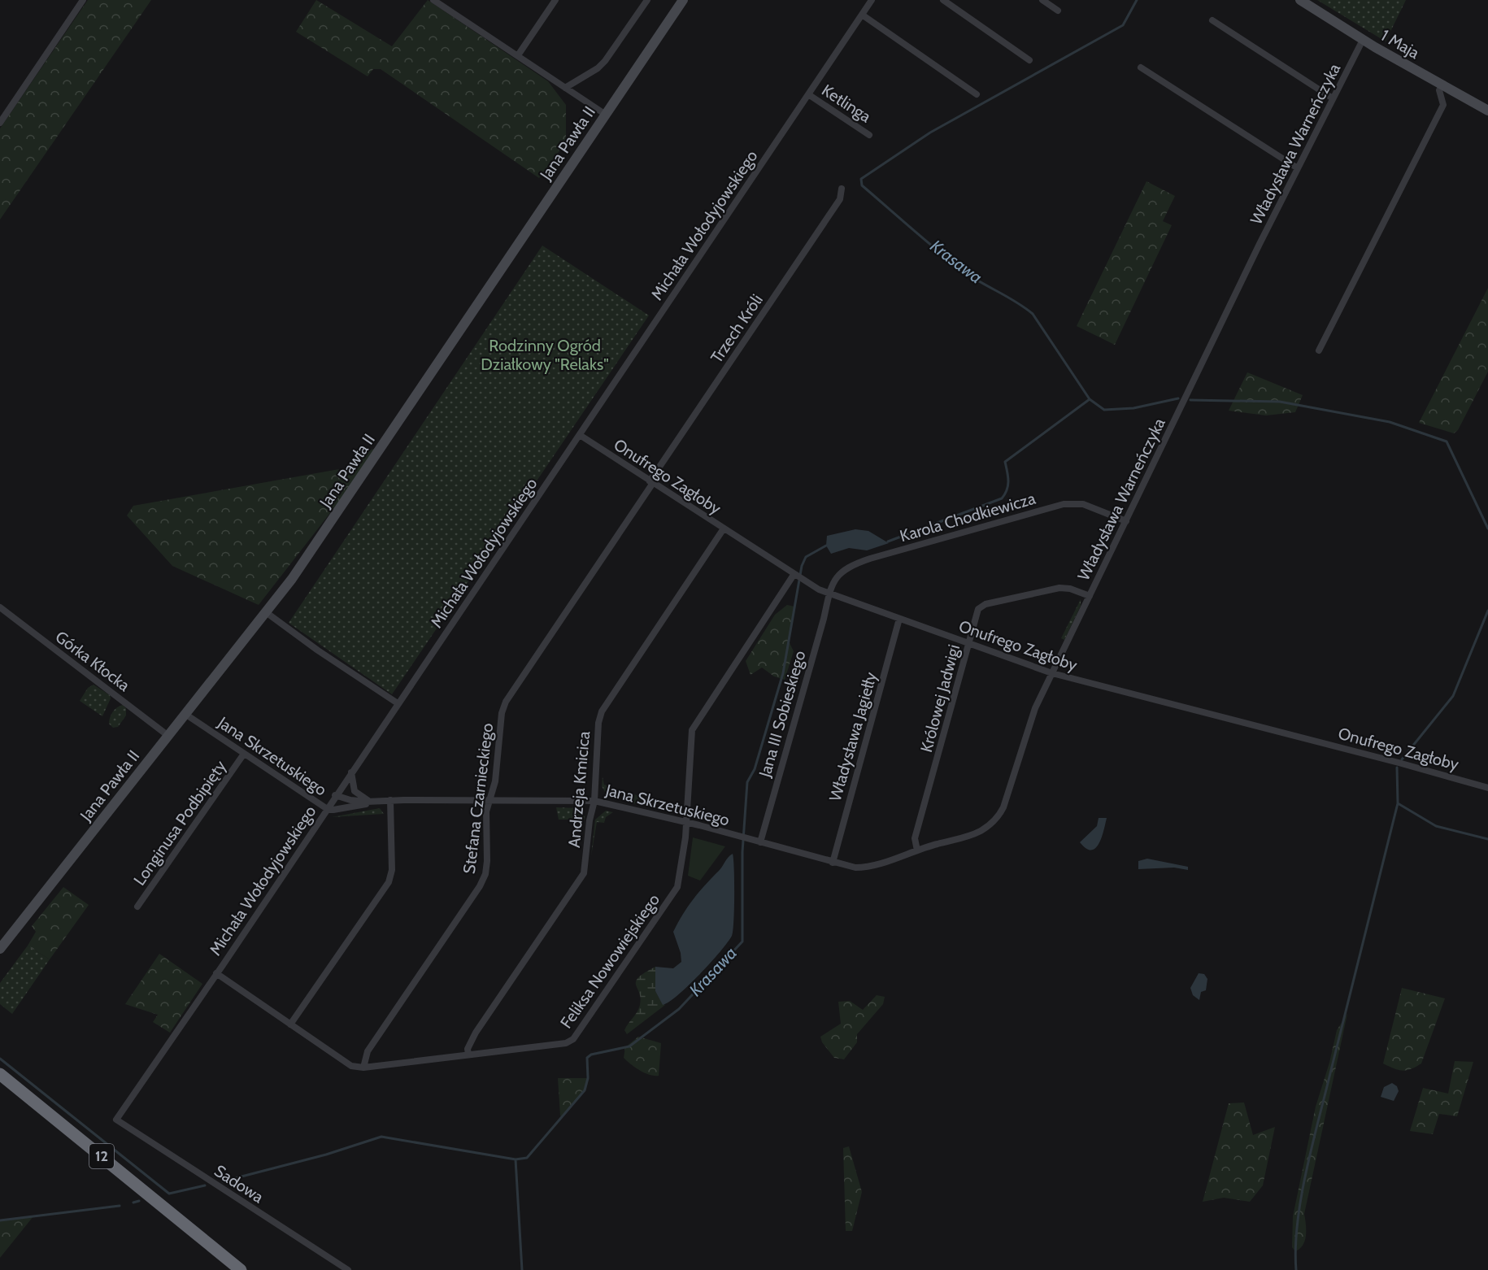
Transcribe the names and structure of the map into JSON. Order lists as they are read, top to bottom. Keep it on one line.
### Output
{"streets":{"highway":["12"],"main road":["1 Maja","Jana Pawła II"],"street":["Ketlinga","Władysława Warneńczyka","Michała Wołodyjowskiego","Trzech Króli","Onufrego Zagłoby","Karola Chodkiewicza","Górka Kłocka","Królowej Jadwigi","Jana III Sobieskiego","Władysława Jagiełły","Jana Skrzetuskiego","Andrzeja Kmicica","Stefana Czarnieckiego","Longinusa Podbipięty","Feliksa Nowowiejskiego","Sadowa"]},"crossings":[["1 Maja","Władysława Warneńczyka"],["Ketlinga","Michała Wołodyjowskiego"],["Jana Pawła II","Górka Kłocka"],["Jana Pawła II","Jana Skrzetuskiego"],["Władysława Warneńczyka","Onufrego Zagłoby"],["Władysława Warneńczyka","Karola Chodkiewicza"],["Władysława Warneńczyka","Królowej Jadwigi"],["Władysława Warneńczyka","Władysława Jagiełły"],["Władysława Warneńczyka","Jana Skrzetuskiego"],["Michała Wołodyjowskiego","Onufrego Zagłoby"],["Michała Wołodyjowskiego","Jana Skrzetuskiego"],["Michała Wołodyjowskiego","Feliksa Nowowiejskiego"],["Michała Wołodyjowskiego","Sadowa"],["Trzech Króli","Onufrego Zagłoby"],["Trzech Króli","Stefana Czarnieckiego"],["Onufrego Zagłoby","Karola Chodkiewicza"],["Onufrego Zagłoby","Królowej Jadwigi"],["Onufrego Zagłoby","Jana III Sobieskiego"],["Onufrego Zagłoby","Władysława Jagiełły"],["Onufrego Zagłoby","Andrzeja Kmicica"],["Onufrego Zagłoby","Stefana Czarnieckiego"],["Onufrego Zagłoby","Feliksa Nowowiejskiego"],["Karola Chodkiewicza","Jana III Sobieskiego"],["Jana III Sobieskiego","Jana Skrzetuskiego"],["Władysława Jagiełły","Jana Skrzetuskiego"],["Jana Skrzetuskiego","Andrzeja Kmicica"],["Jana Skrzetuskiego","Stefana Czarnieckiego"],["Jana Skrzetuskiego","Longinusa Podbipięty"],["Jana Skrzetuskiego","Feliksa Nowowiejskiego"],["Andrzeja Kmicica","Feliksa Nowowiejskiego"],["Stefana Czarnieckiego","Feliksa Nowowiejskiego"]],"water":["Krasawa"],"parks":["Rodzinny Ogród Działkowy \"Relaks\""]}
